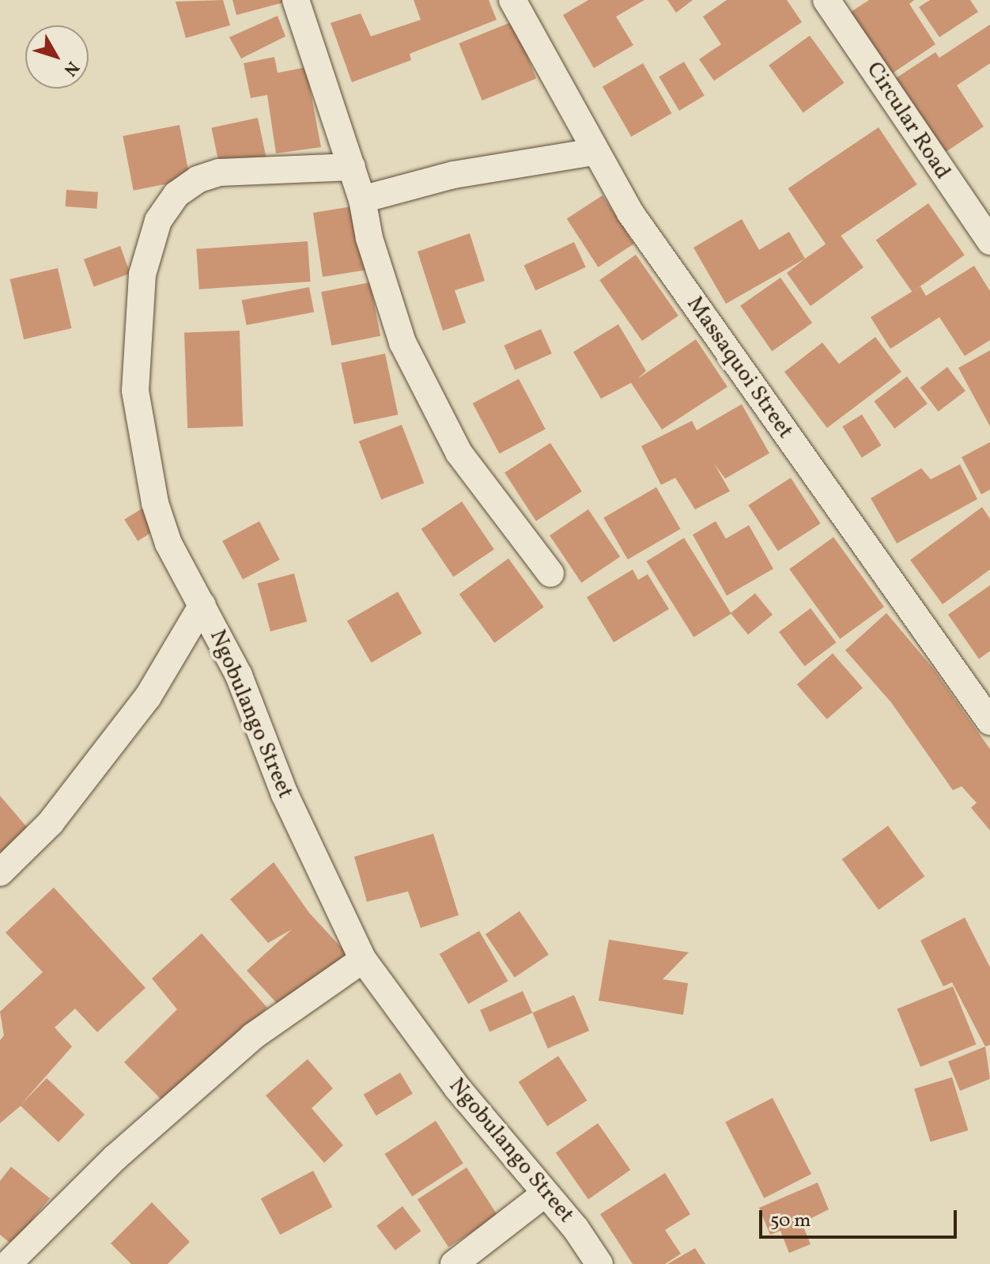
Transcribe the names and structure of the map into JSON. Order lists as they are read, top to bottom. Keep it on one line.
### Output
{"streets":{"street":["Circular Road","Massaquoi Street","Ngobulango Street"]},"scale_bar":"50 m","north":"bottom right"}
